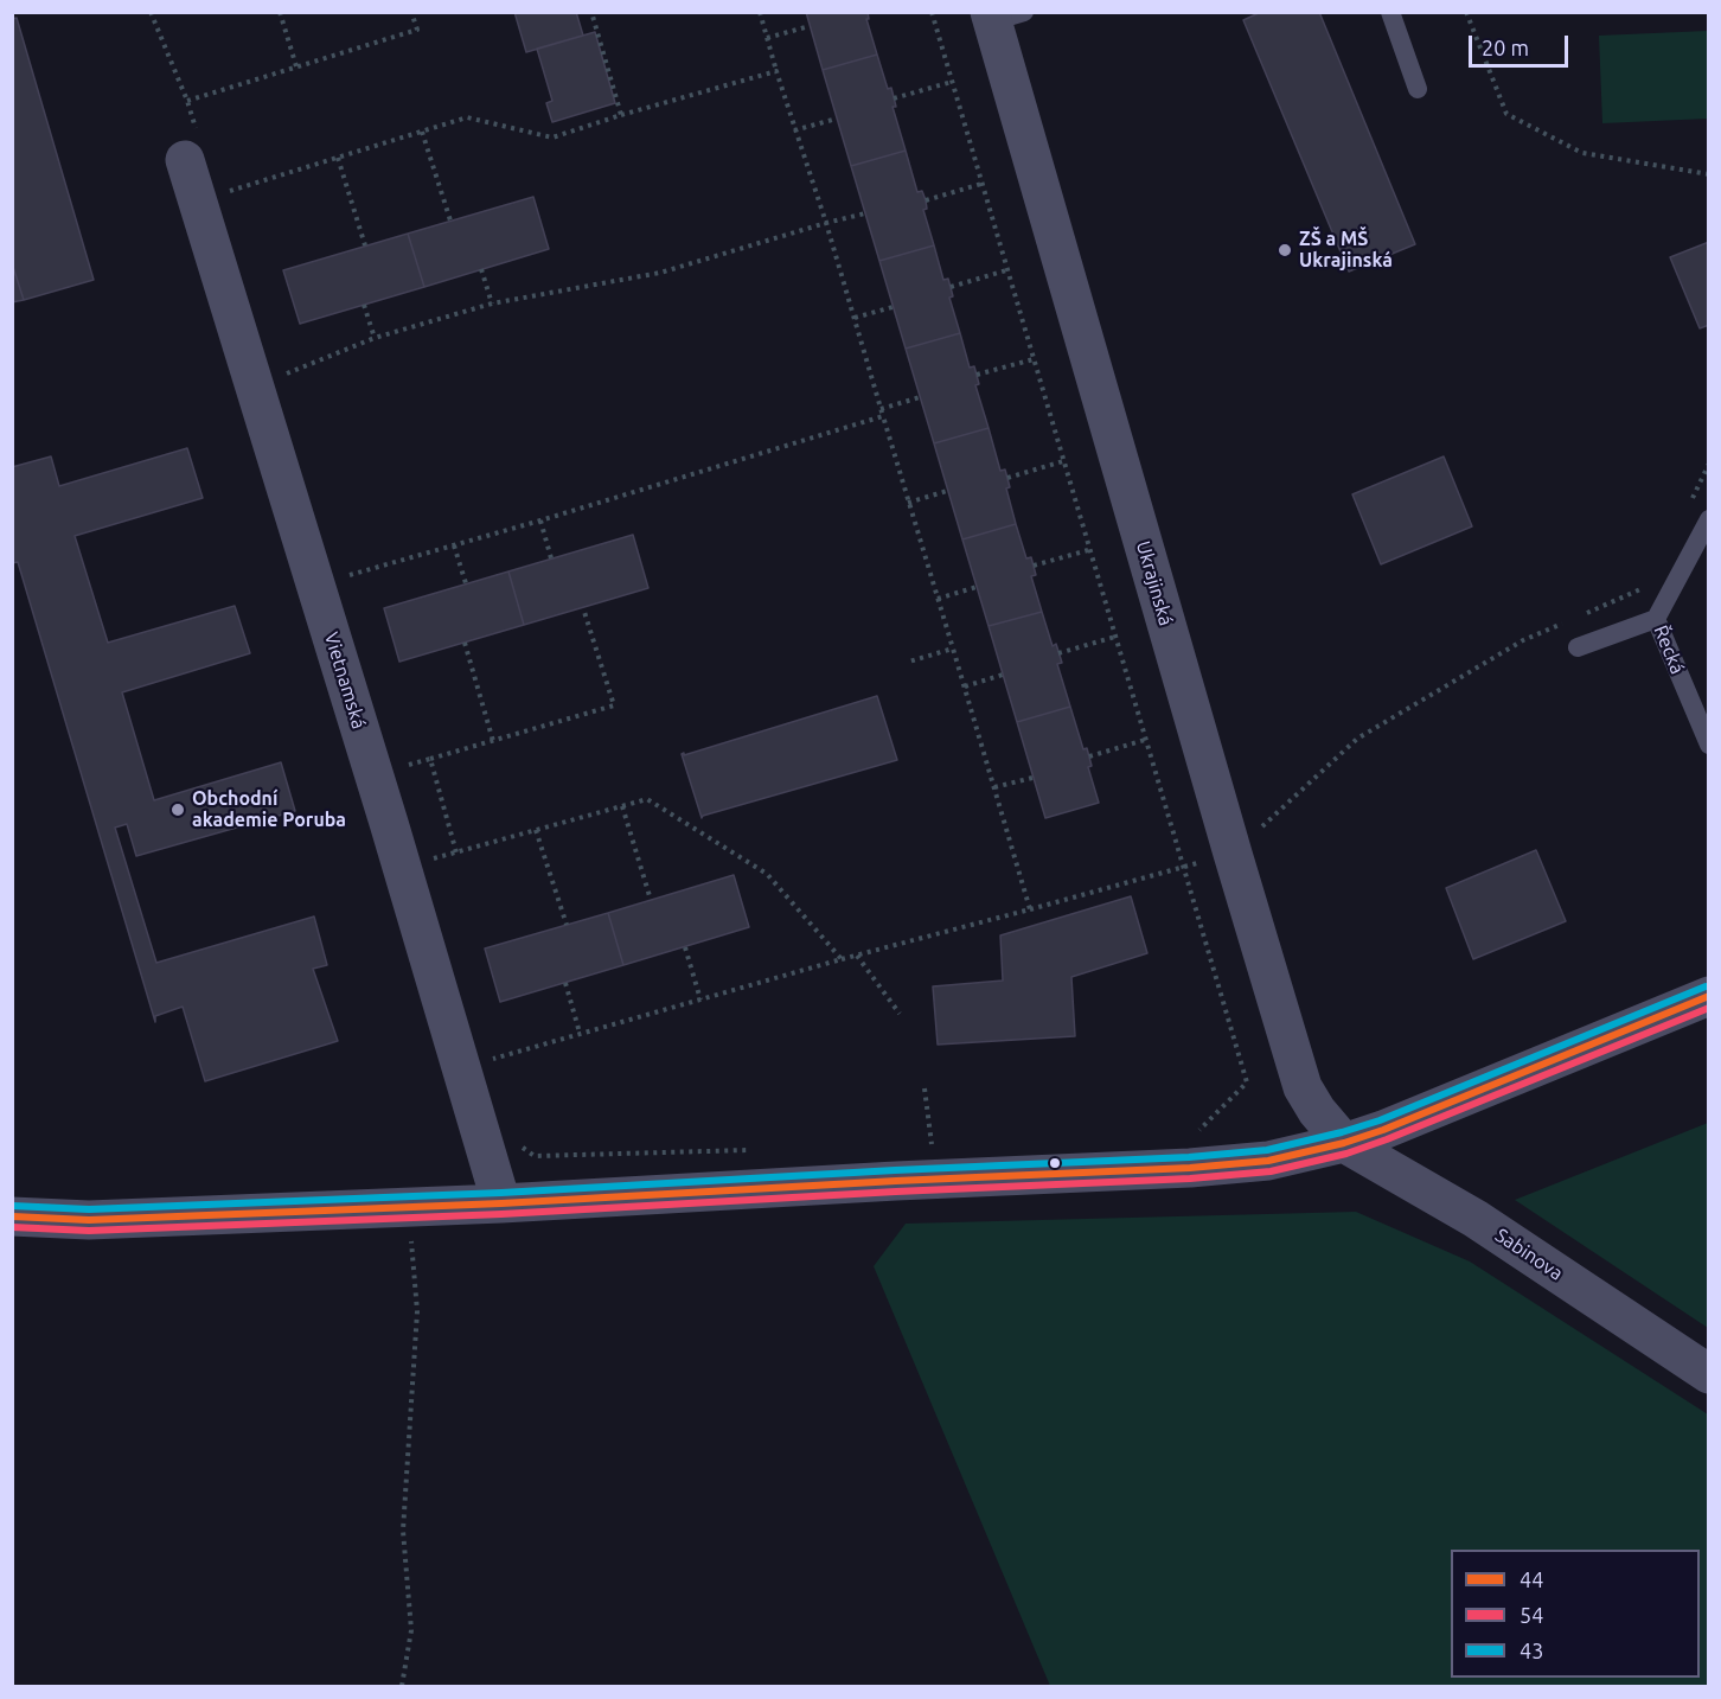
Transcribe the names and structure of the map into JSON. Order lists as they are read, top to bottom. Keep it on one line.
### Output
{"streets":{"street":["Ukrajinská","Vietnamská","Sabinova"],"lane":["Řecká"]},"crossings":[["Ukrajinská","Sabinova"]],"places":["ZŠ a MŠ Ukrajinská","Obchodní akademie Poruba"],"lines":["transit line 43","transit line 44","transit line 54"],"legend":["44","54","43"],"scale_bar":"20 m"}
